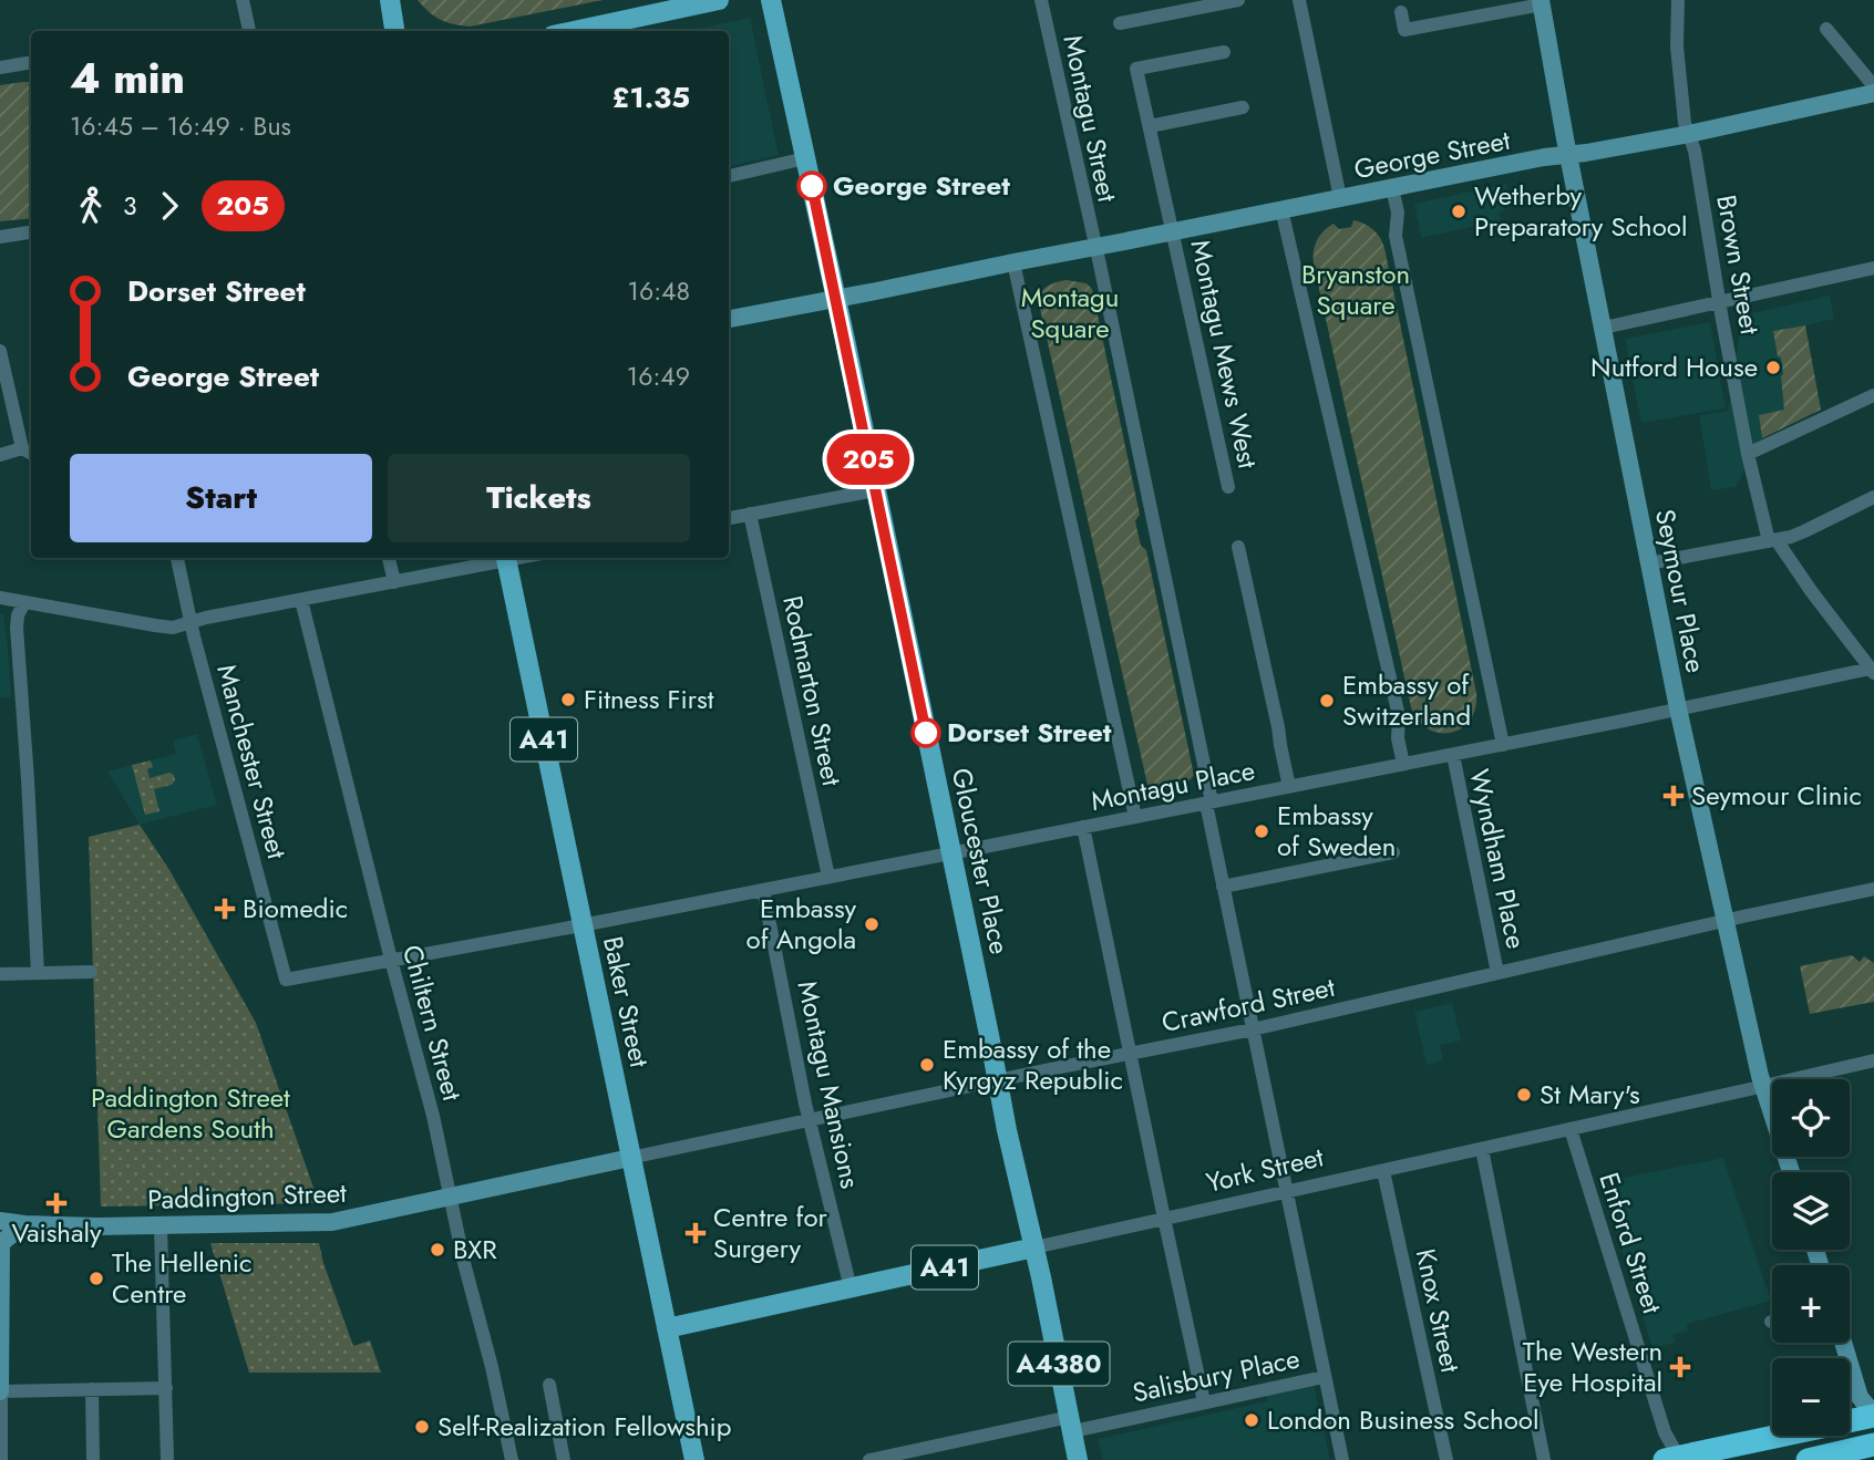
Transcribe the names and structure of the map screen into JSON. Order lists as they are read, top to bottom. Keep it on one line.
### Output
{"streets":{"main road":["A41","Gloucester Place","Baker Street","York Street","A4380"],"street":["Montagu Street","George Street","Brown Street","Montagu Mews West","Seymour Place","Rodmarton Street","Manchester Street","Montagu Place","Wyndham Place","Crawford Street","Chiltern Street","Montagu Mansions","Paddington Street","Enford Street","Knox Street","Salisbury Place"]},"crossings":[["Montagu Street","George Street"],["George Street","Brown Street"],["George Street","Montagu Mews West"],["George Street","Seymour Place"],["George Street","Gloucester Place"],["Seymour Place","Crawford Street"],["Seymour Place","York Street"],["Manchester Street","Chiltern Street"],["Montagu Place","Gloucester Place"],["Wyndham Place","Crawford Street"],["Gloucester Place","Crawford Street"],["Gloucester Place","York Street"],["Gloucester Place","Salisbury Place"],["Baker Street","Crawford Street"],["Baker Street","York Street"],["Baker Street","Paddington Street"],["Crawford Street","Montagu Mansions"],["Crawford Street","Paddington Street"],["Chiltern Street","Paddington Street"],["Montagu Mansions","York Street"],["York Street","Enford Street"],["York Street","Knox Street"]],"parks":["Bryanston Square","Montagu Square","Paddington Street Gardens South"],"places":{"other":["George Street","Wetherby Preparatory School","Nutford House","Fitness First","Embassy of Switzerland","Dorset Street","Embassy of Sweden","Embassy of Angola","Embassy of the Kyrgyz Republic","St Mary's","BXR","The Hellenic Centre","London Business School","Self-Realization Fellowship"],"health":["Seymour Clinic","Biomedic","Vaishaly","Centre for Surgery","The Western Eye Hospital"]},"lines":["bus line 205"],"page":{"on_map":"205","heading":["4 min","16:45 – 16:49 · Bus","£1.35"],"legs":["3","205"],"list":[{"name":"Dorset Street","value":"16:48"},{"name":"George Street","value":"16:49"}],"buttons":["Start","Tickets"],"map_buttons":["+","−"]}}
